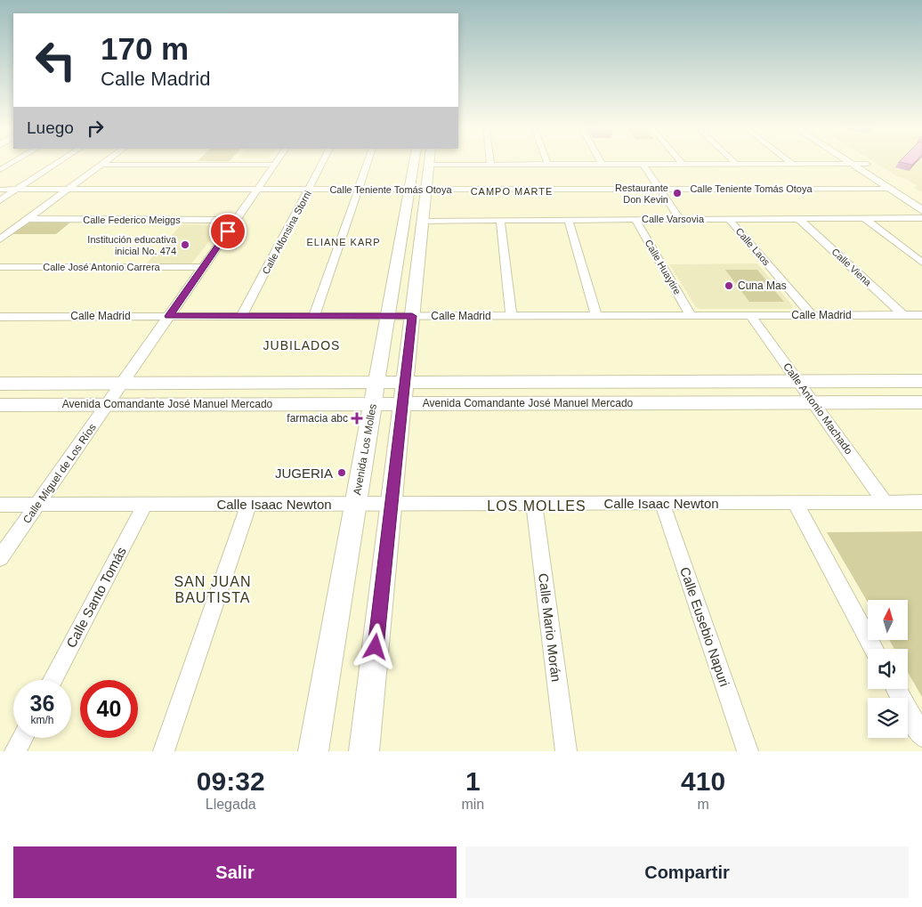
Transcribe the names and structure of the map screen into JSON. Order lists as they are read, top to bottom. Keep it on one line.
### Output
{"streets":{"street":["Calle Teniente Tomás Otoya","Calle Varsovia","Calle Federico Meiggs","Calle Alfonsina Storni","Calle Laos","Calle José Antonio Carrera","Calle Huaytire","Calle Viena","Calle Madrid","Avenida Comandante José Manuel Mercado","Calle Antonio Machado","Avenida Los Molles","Calle Miguel de Los Ríos","Calle Isaac Newton","Calle Santo Tomás","Calle Eusebio Napuri","Calle Mario Morán"]},"crossings":[["Calle Teniente Tomás Otoya","Calle Alfonsina Storni"],["Calle Teniente Tomás Otoya","Avenida Los Molles"],["Calle Teniente Tomás Otoya","Calle Miguel de Los Ríos"],["Calle Varsovia","Calle Laos"],["Calle Varsovia","Calle Huaytire"],["Calle Varsovia","Calle Viena"],["Calle Varsovia","Avenida Los Molles"],["Calle Federico Meiggs","Calle Miguel de Los Ríos"],["Calle Alfonsina Storni","Calle Madrid"],["Calle Laos","Calle Madrid"],["Calle José Antonio Carrera","Calle Miguel de Los Ríos"],["Calle Huaytire","Calle Madrid"],["Calle Viena","Calle Madrid"],["Calle Madrid","Calle Antonio Machado"],["Calle Madrid","Avenida Los Molles"],["Calle Madrid","Calle Miguel de Los Ríos"],["Avenida Comandante José Manuel Mercado","Calle Antonio Machado"],["Avenida Comandante José Manuel Mercado","Avenida Los Molles"],["Avenida Comandante José Manuel Mercado","Calle Miguel de Los Ríos"],["Calle Antonio Machado","Calle Isaac Newton"],["Avenida Los Molles","Calle Isaac Newton"],["Calle Miguel de Los Ríos","Calle Isaac Newton"],["Calle Isaac Newton","Calle Santo Tomás"],["Calle Isaac Newton","Calle Eusebio Napuri"],["Calle Isaac Newton","Calle Mario Morán"]],"districts":["CAMPO MARTE","ELIANE KARP","JUBILADOS","LOS MOLLES","SAN JUAN BAUTISTA"],"places":{"other":["Restaurante Don Kevin","Institución educativa inicial No. 474","Cuna Mas","JUGERIA"],"health":["farmacia abc"]},"north":"top","page":{"turn":["170 m","Calle Madrid"],"then":"Luego","speed":"36 km/h","limit":"40","eta":["09:32","Llegada","1","min","410","m"],"buttons":["Salir","Compartir"]}}
